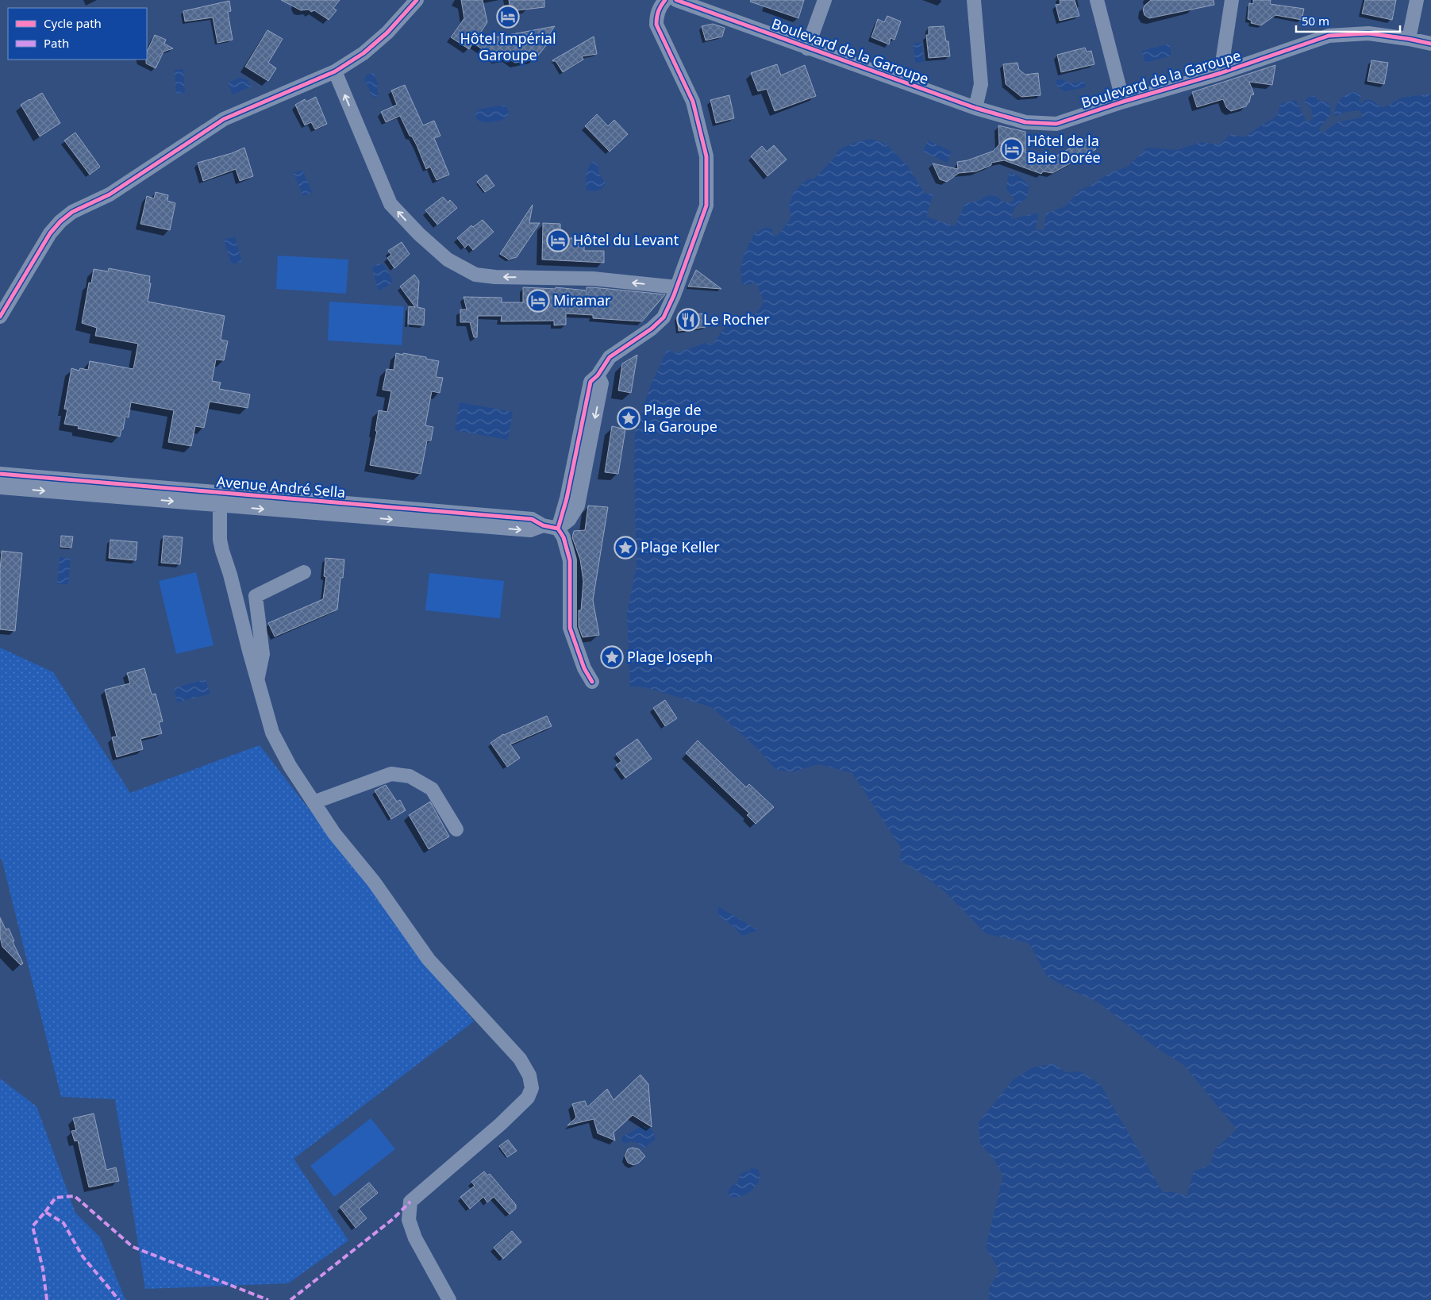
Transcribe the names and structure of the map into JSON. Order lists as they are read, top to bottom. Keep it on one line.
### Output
{"streets":{"street":["Boulevard de la Garoupe","Avenue André Sella"]},"places":{"hotel":["Hôtel Impérial Garoupe","Hôtel de la Baie Dorée","Hôtel du Levant","Miramar"],"restaurant":["Le Rocher"],"place":["Plage de la Garoupe","Plage Keller","Plage Joseph"]},"legend":["Cycle path","Path"],"scale_bar":"50 m"}
